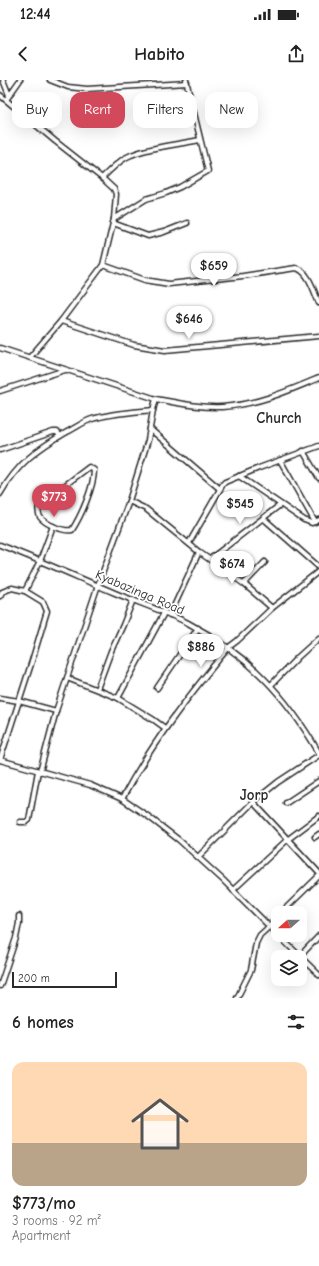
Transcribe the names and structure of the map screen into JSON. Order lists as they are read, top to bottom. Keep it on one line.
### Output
{"streets":{"street":["Kyabazinga Road"]},"districts":["Church","Jorp"],"scale_bar":"200 m","north":"left","page":{"status":"12:44","header":"Habito","chip":["Buy","Rent","Filters","New"],"price":["$659","$646","$773","$545","$674","$886"],"scale":"200 m","heading":"6 homes","list":[{"name":"$773/mo","note":"3 rooms · 92 m² · Apartment"}]}}
